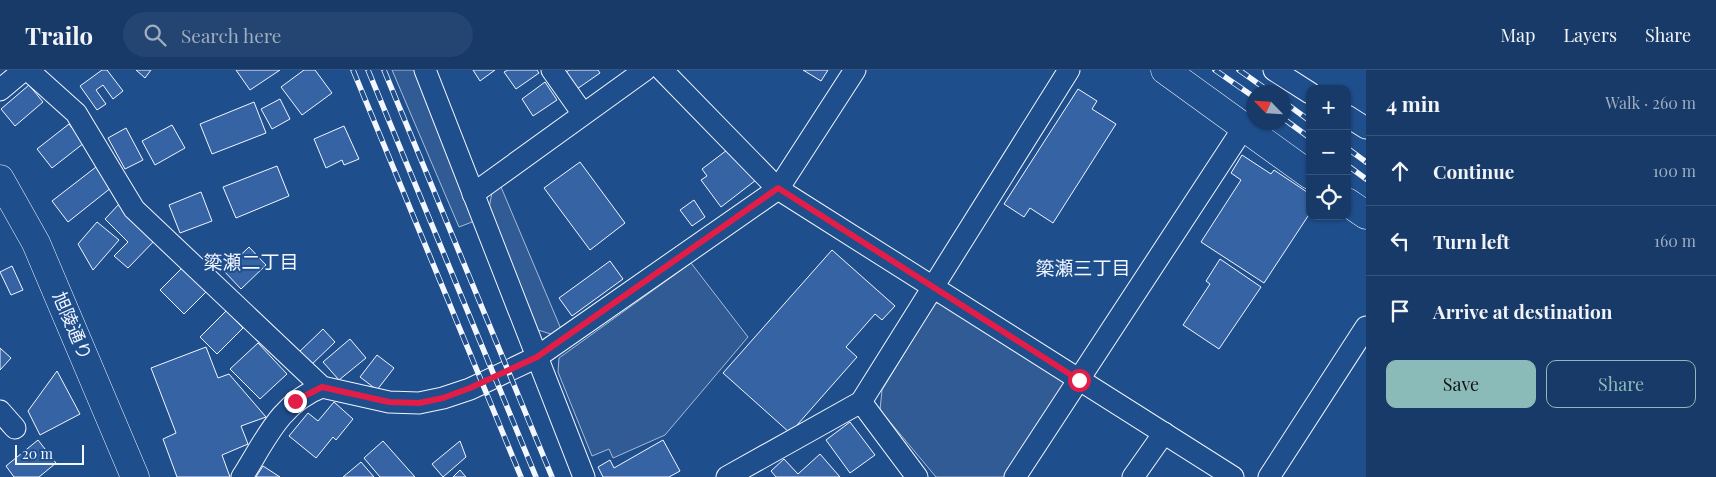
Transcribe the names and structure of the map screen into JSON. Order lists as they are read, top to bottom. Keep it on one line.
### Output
{"streets":{"street":["旭陵通り"]},"districts":["簗瀬二丁目","簗瀬三丁目"],"scale_bar":"20 m","north":"top left","page":{"header":"Trailo","search":"Search here","nav":["Map","Layers","Share"],"heading":["4 min","Walk · 260 m"],"map_buttons":["+","−"],"list":[["Continue","100 m"],["Turn left","160 m"],"Arrive at destination"],"buttons":["Save","Share"],"scale":"20 m"}}
